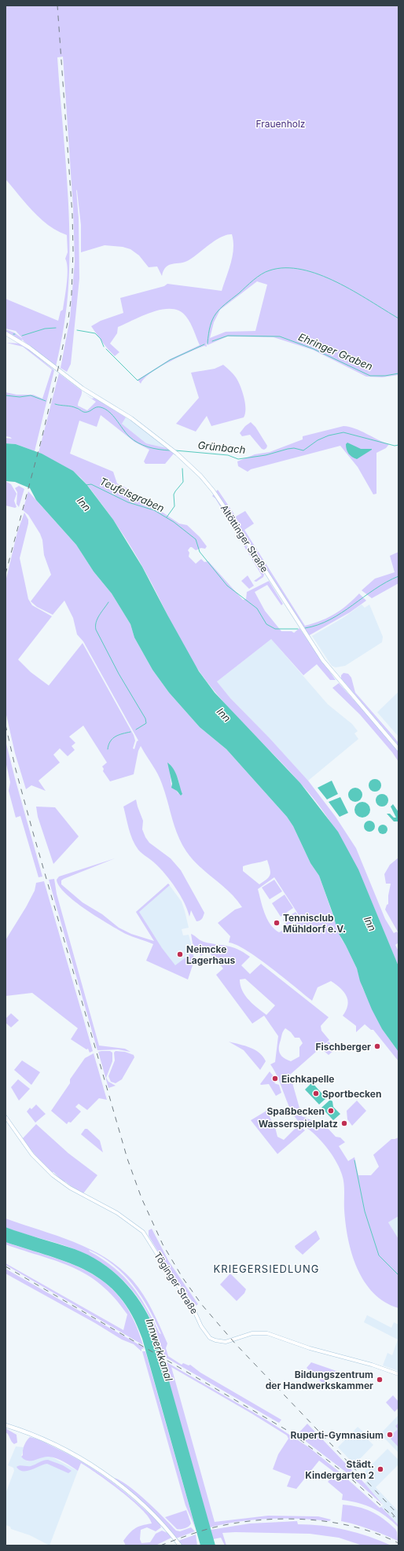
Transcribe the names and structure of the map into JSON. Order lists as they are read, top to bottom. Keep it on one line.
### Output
{"streets":{"main road":["Altöttinger Straße"],"street":["Töginger Straße"]},"districts":["KRIEGERSIEDLUNG"],"water":["Ehringer Graben","Grünbach","Teufelsgraben","Inn","Innwerkkanal"],"parks":["Frauenholz"],"places":["Tennisclub Mühldorf e.V.","Neimcke Lagerhaus","Fischberger","Eichkapelle","Sportbecken","Spaßbecken","Wasserspielplatz","Bildungszentrum der Handwerkskammer","Ruperti-Gymnasium","Städt. Kindergarten 2"]}
